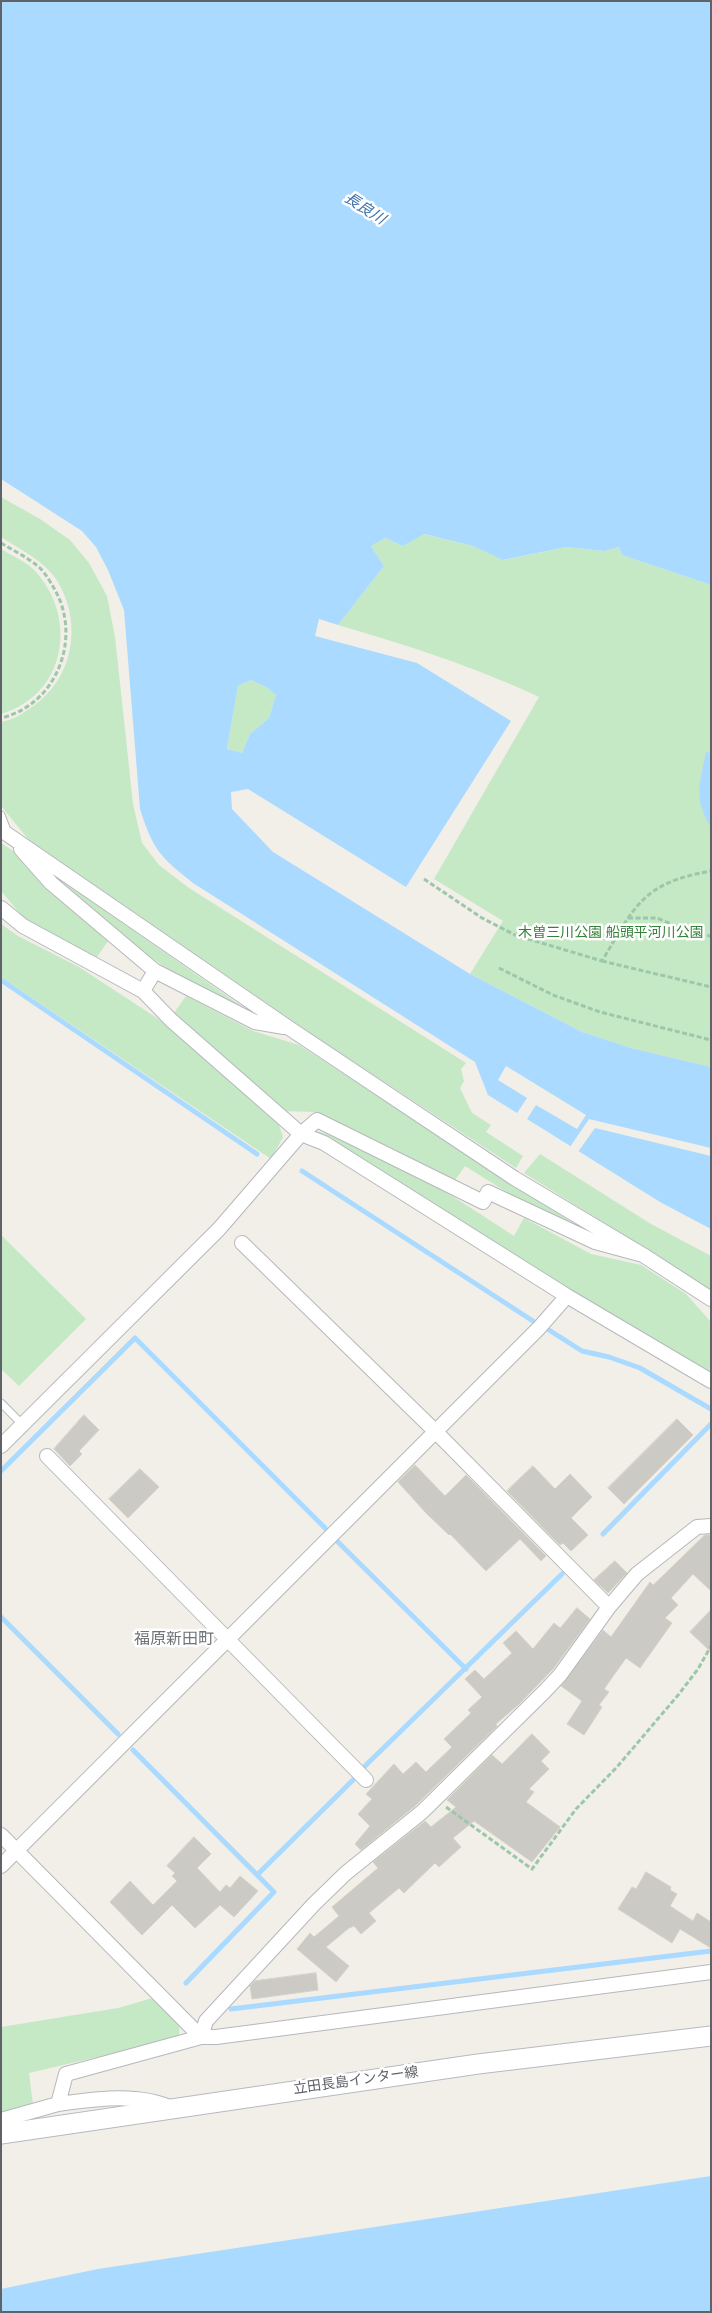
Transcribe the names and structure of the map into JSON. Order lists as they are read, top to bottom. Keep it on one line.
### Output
{"streets":{"main road":["立田長島インター線"]},"districts":["福原新田町"],"water":["長良川"],"parks":["木曽三川公園 船頭平河川公園"]}
